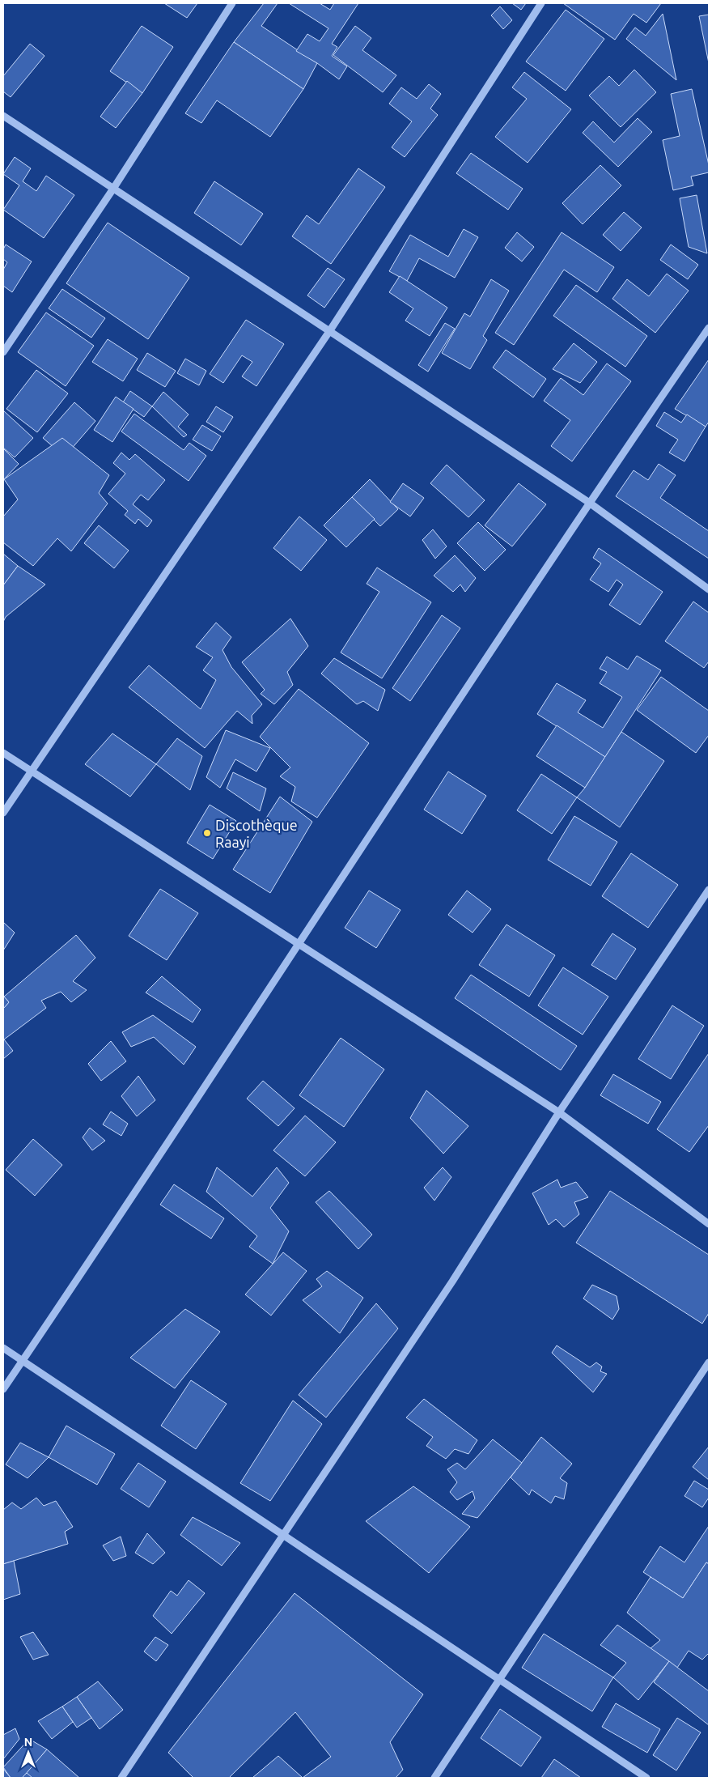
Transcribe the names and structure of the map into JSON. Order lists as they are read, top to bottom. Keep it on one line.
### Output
{"places":["Discothèque Raayi"],"north":"top"}
